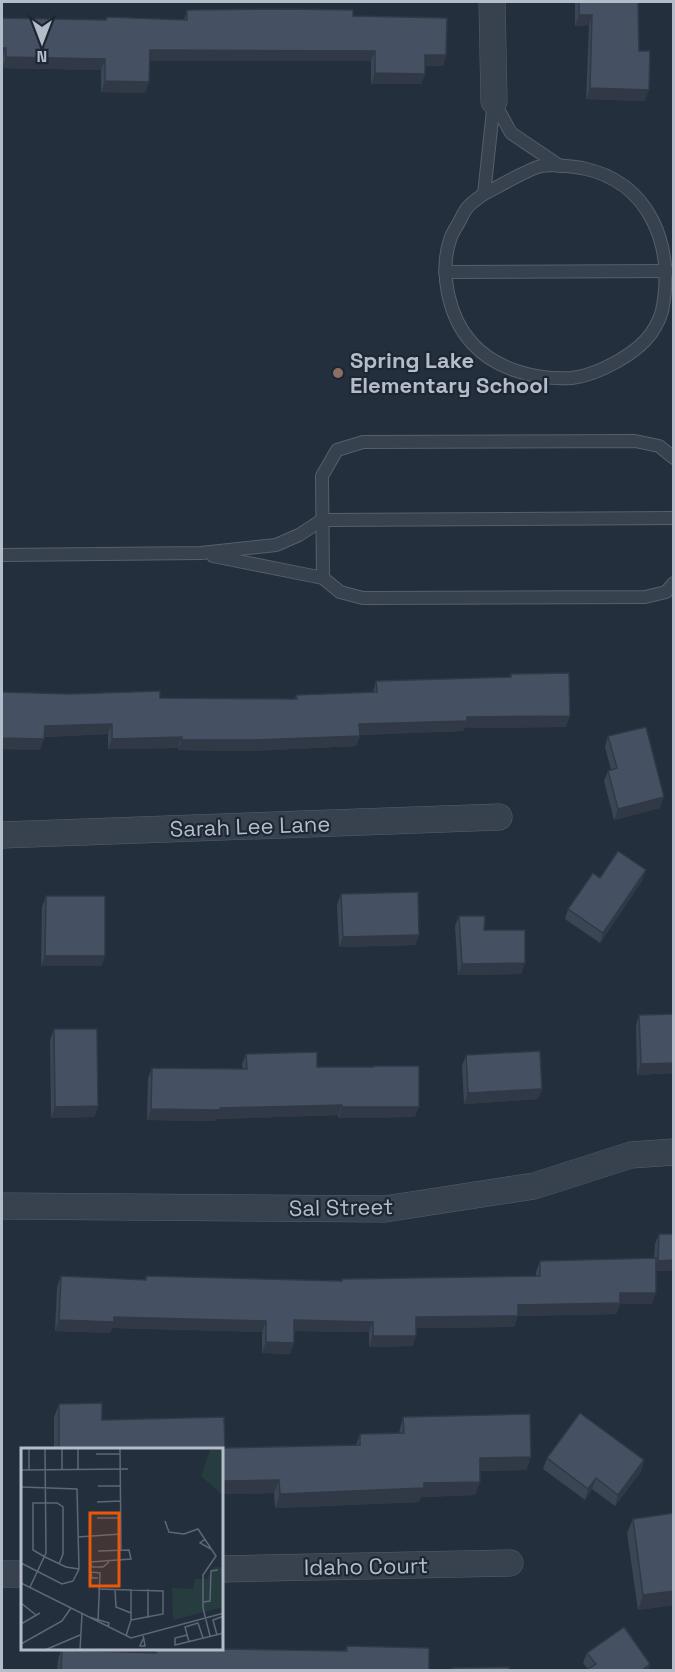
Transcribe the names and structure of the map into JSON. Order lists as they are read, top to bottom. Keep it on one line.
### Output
{"streets":{"street":["Sarah Lee Lane","Sal Street","Idaho Court"]},"places":["Spring Lake Elementary School"],"north":"bottom"}
